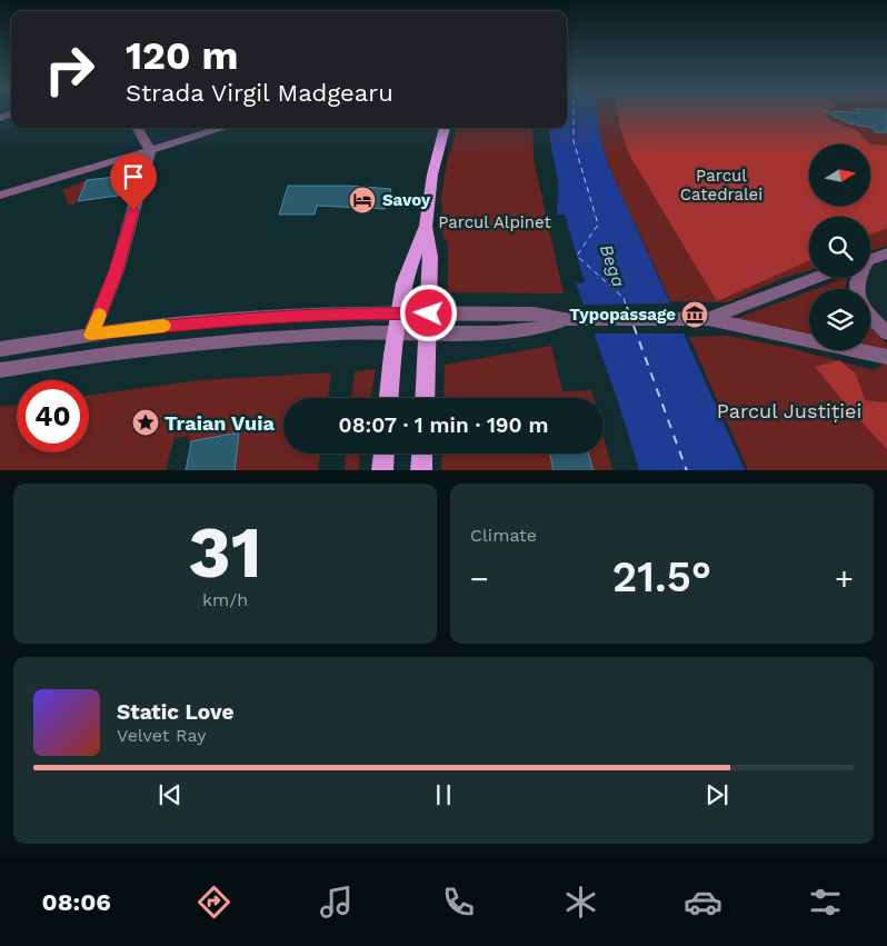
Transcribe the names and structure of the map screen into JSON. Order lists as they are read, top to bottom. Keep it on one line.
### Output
{"water":["Bega"],"parks":["Parcul Catedralei","Parcul Alpinet","Parcul Justiției"],"places":{"hotel":["Savoy"],"museum":["Typopassage"],"place":["Traian Vuia"]},"north":"right","page":{"turn":["120 m","Strada Virgil Madgearu"],"limit":"40","trip":"08:07 · 1 min · 190 m","tile":[["31","km/h"],"Climate"],"heat":["−","21.5°","+"],"song":["Static Love","Velvet Ray"],"tabs":"08:06"}}
